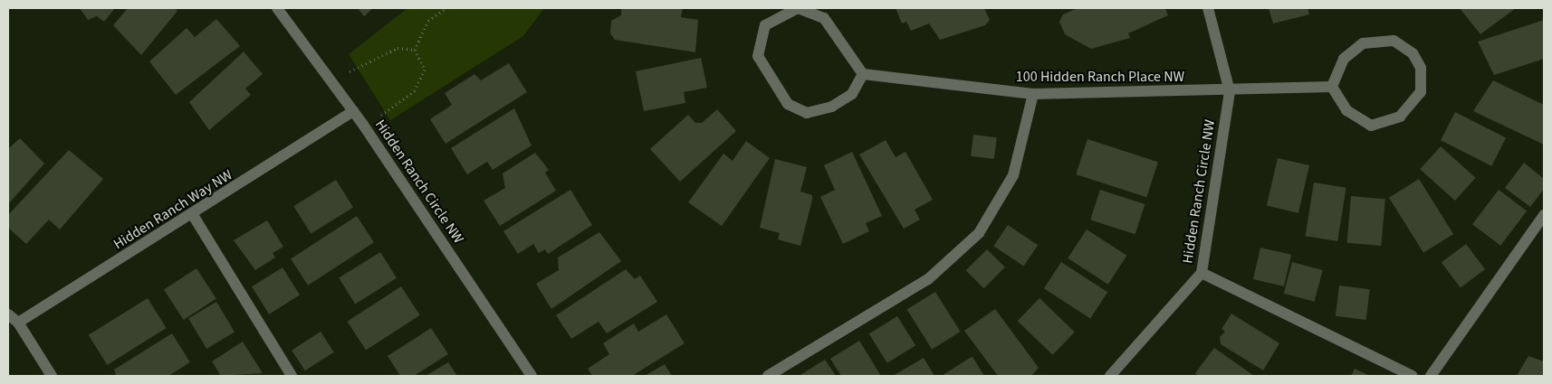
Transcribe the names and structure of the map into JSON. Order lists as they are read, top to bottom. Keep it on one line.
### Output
{"streets":{"street":["100 Hidden Ranch Place NW","Hidden Ranch Circle NW","Hidden Ranch Way NW"]},"crossings":[["100 Hidden Ranch Place NW","Hidden Ranch Circle NW"],["Hidden Ranch Circle NW","Hidden Ranch Way NW"]]}
